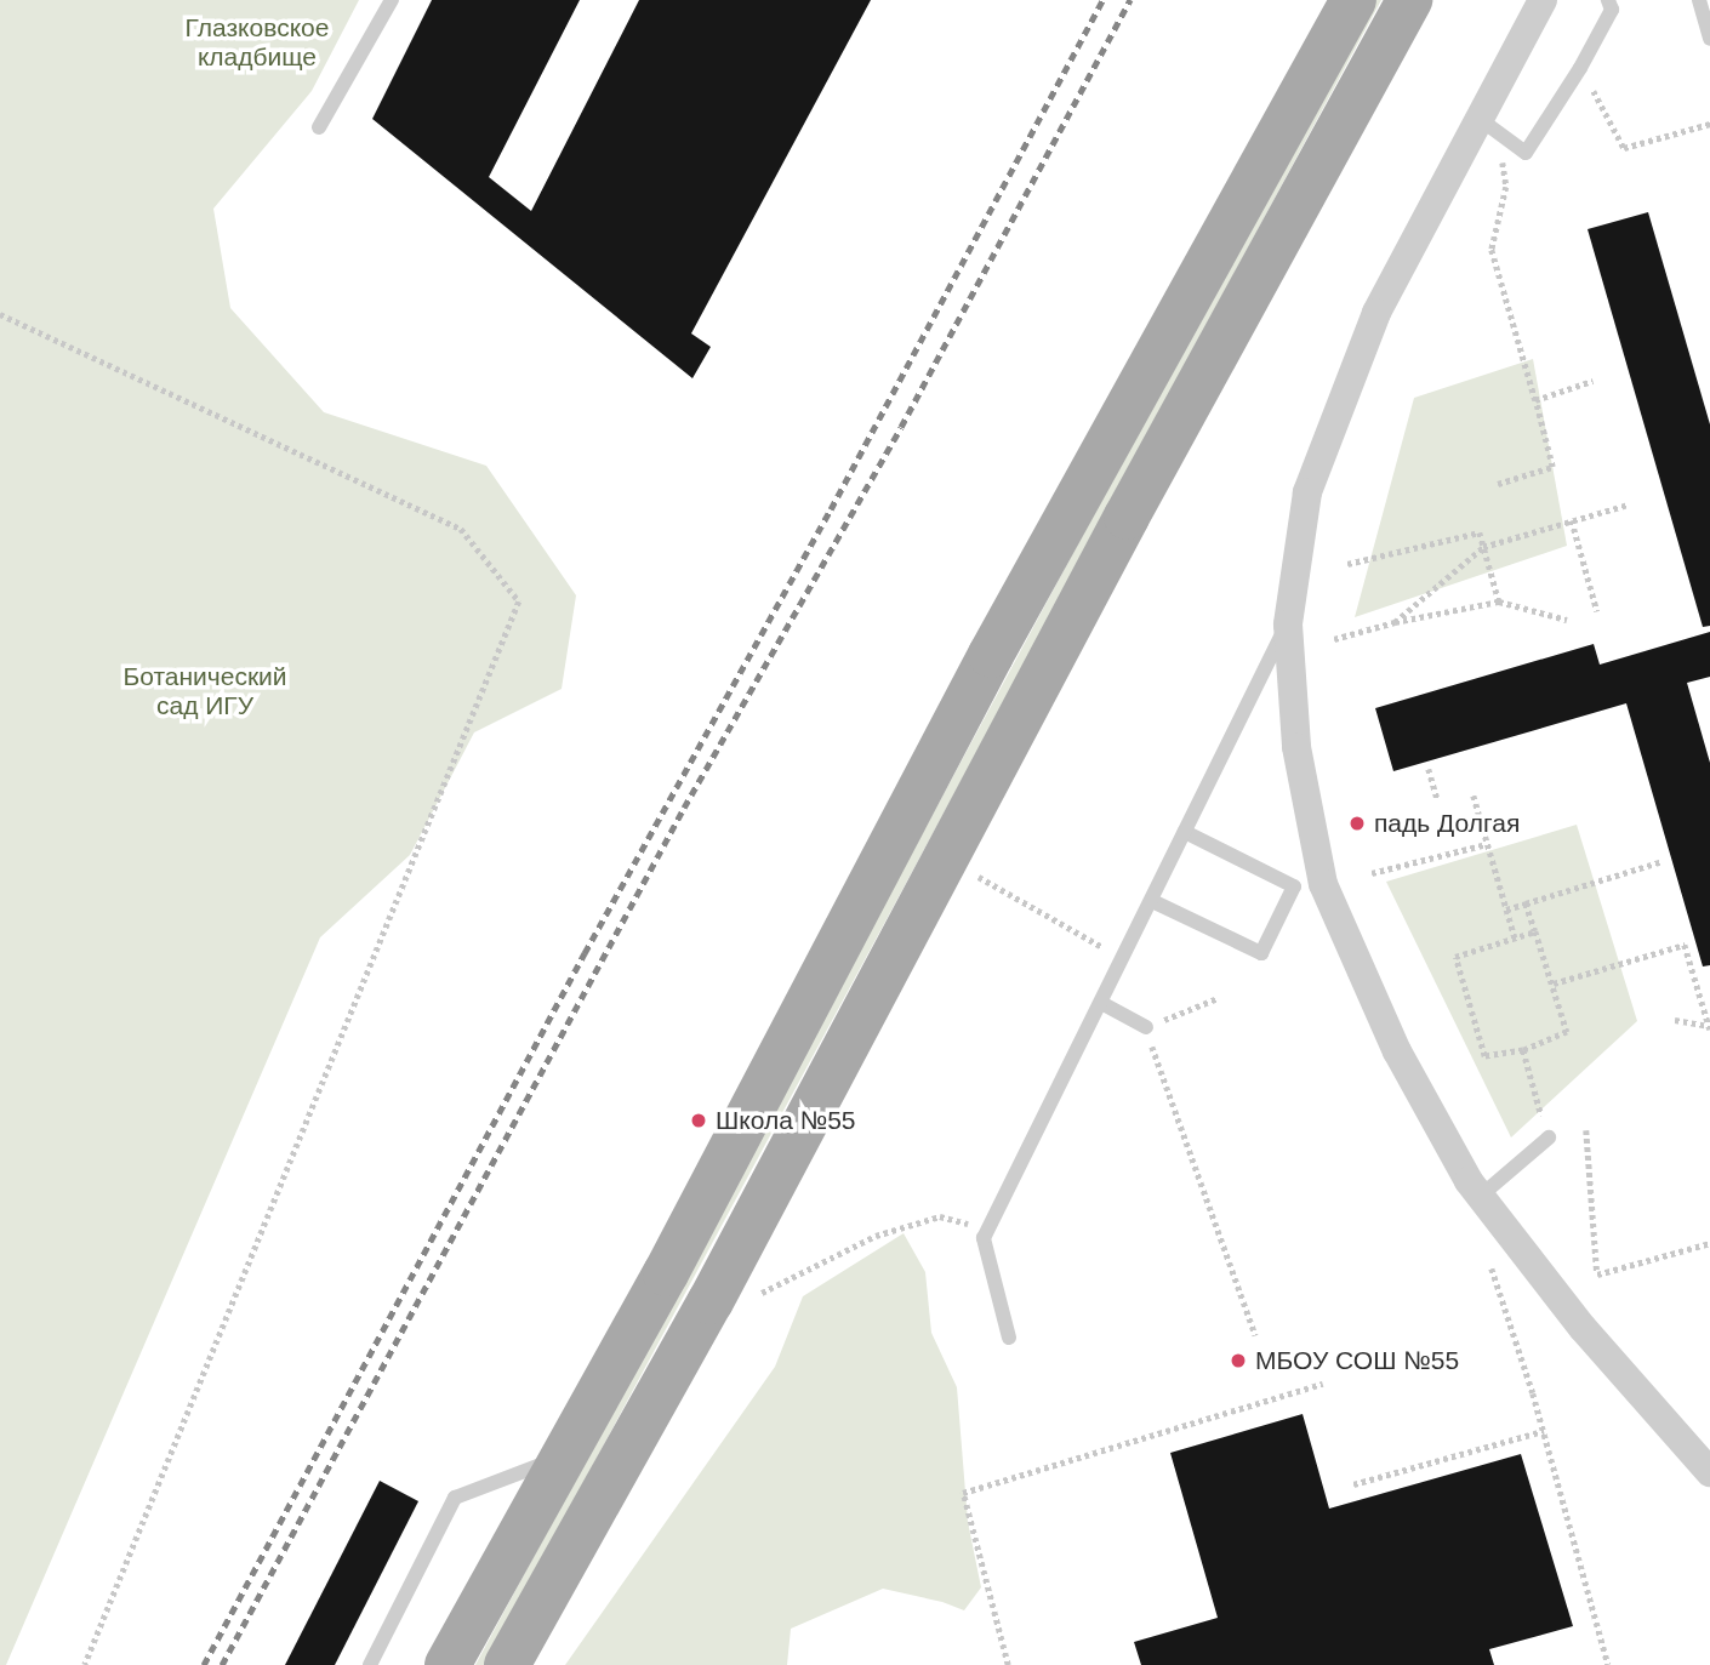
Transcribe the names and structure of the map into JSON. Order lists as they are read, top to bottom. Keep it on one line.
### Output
{"parks":["Глазковское кладбище","Ботанический сад ИГУ"],"places":["падь Долгая","Школа №55","МБОУ СОШ №55"]}
